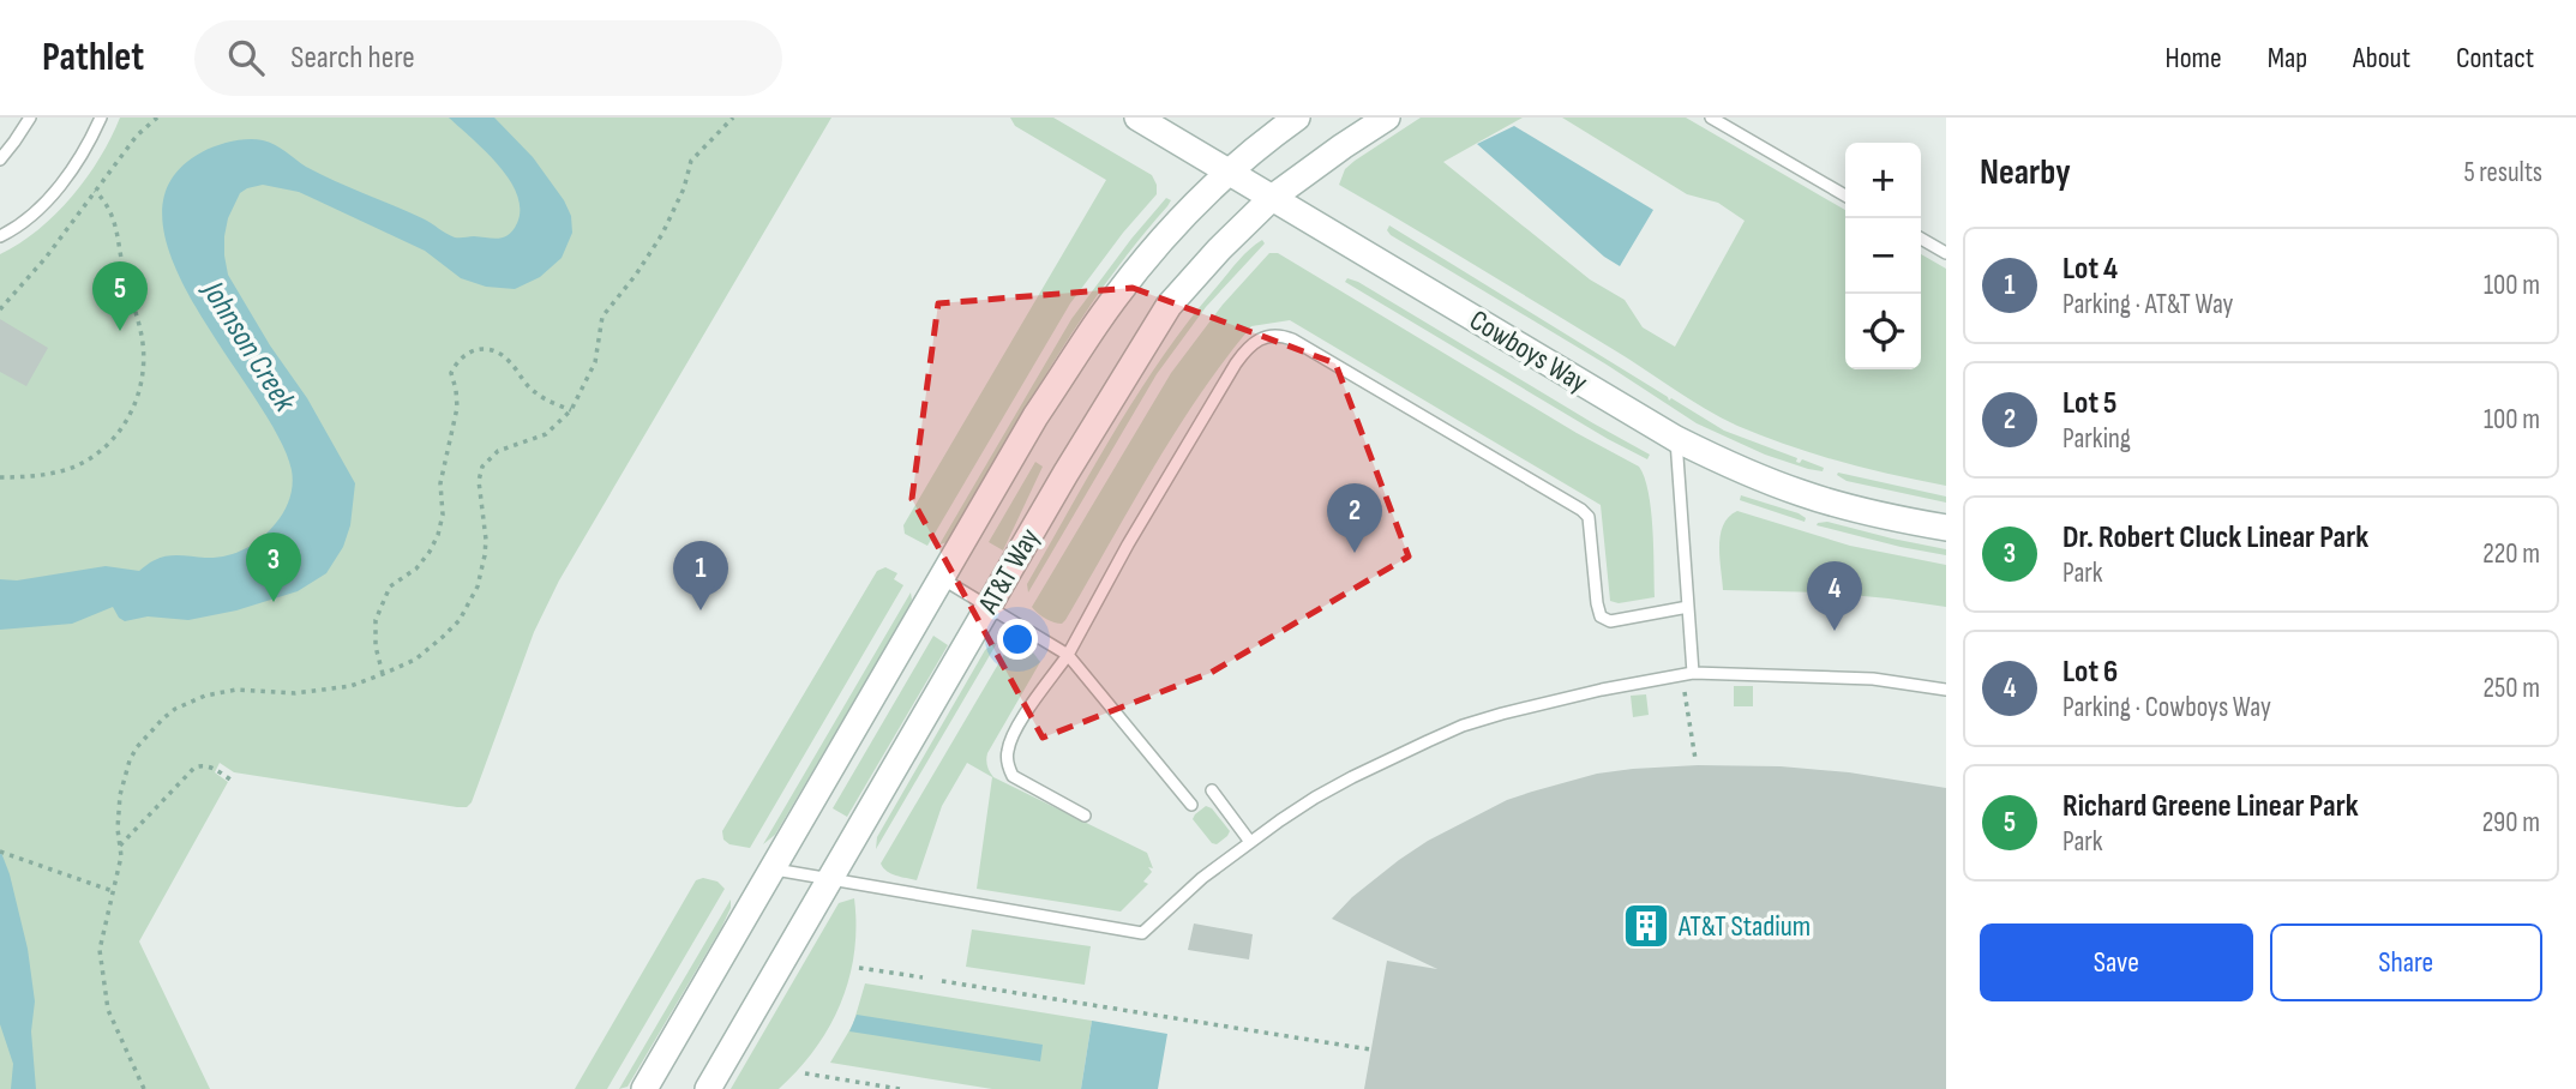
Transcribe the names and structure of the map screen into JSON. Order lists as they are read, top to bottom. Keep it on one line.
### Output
{"streets":{"main road":["Cowboys Way","AT&T Way"]},"crossings":[["Cowboys Way","AT&T Way"]],"water":["Johnson Creek"],"places":{"building":["AT&T Stadium"]},"page":{"header":"Pathlet","search":"Search here","nav":["Home","Map","About","Contact"],"heading":["Nearby","5 results"],"map_buttons":["+","−"],"list":[{"mark":"1","name":"Lot 4","note":"Parking · AT&T Way","value":"100 m"},{"mark":"2","name":"Lot 5","note":"Parking","value":"100 m"},{"mark":"3","name":"Dr. Robert Cluck Linear Park","note":"Park","value":"220 m"},{"mark":"4","name":"Lot 6","note":"Parking · Cowboys Way","value":"250 m"},{"mark":"5","name":"Richard Greene Linear Park","note":"Park","value":"290 m"}],"pins":["5","2","3","1","4"],"buttons":["Save","Share"]}}
